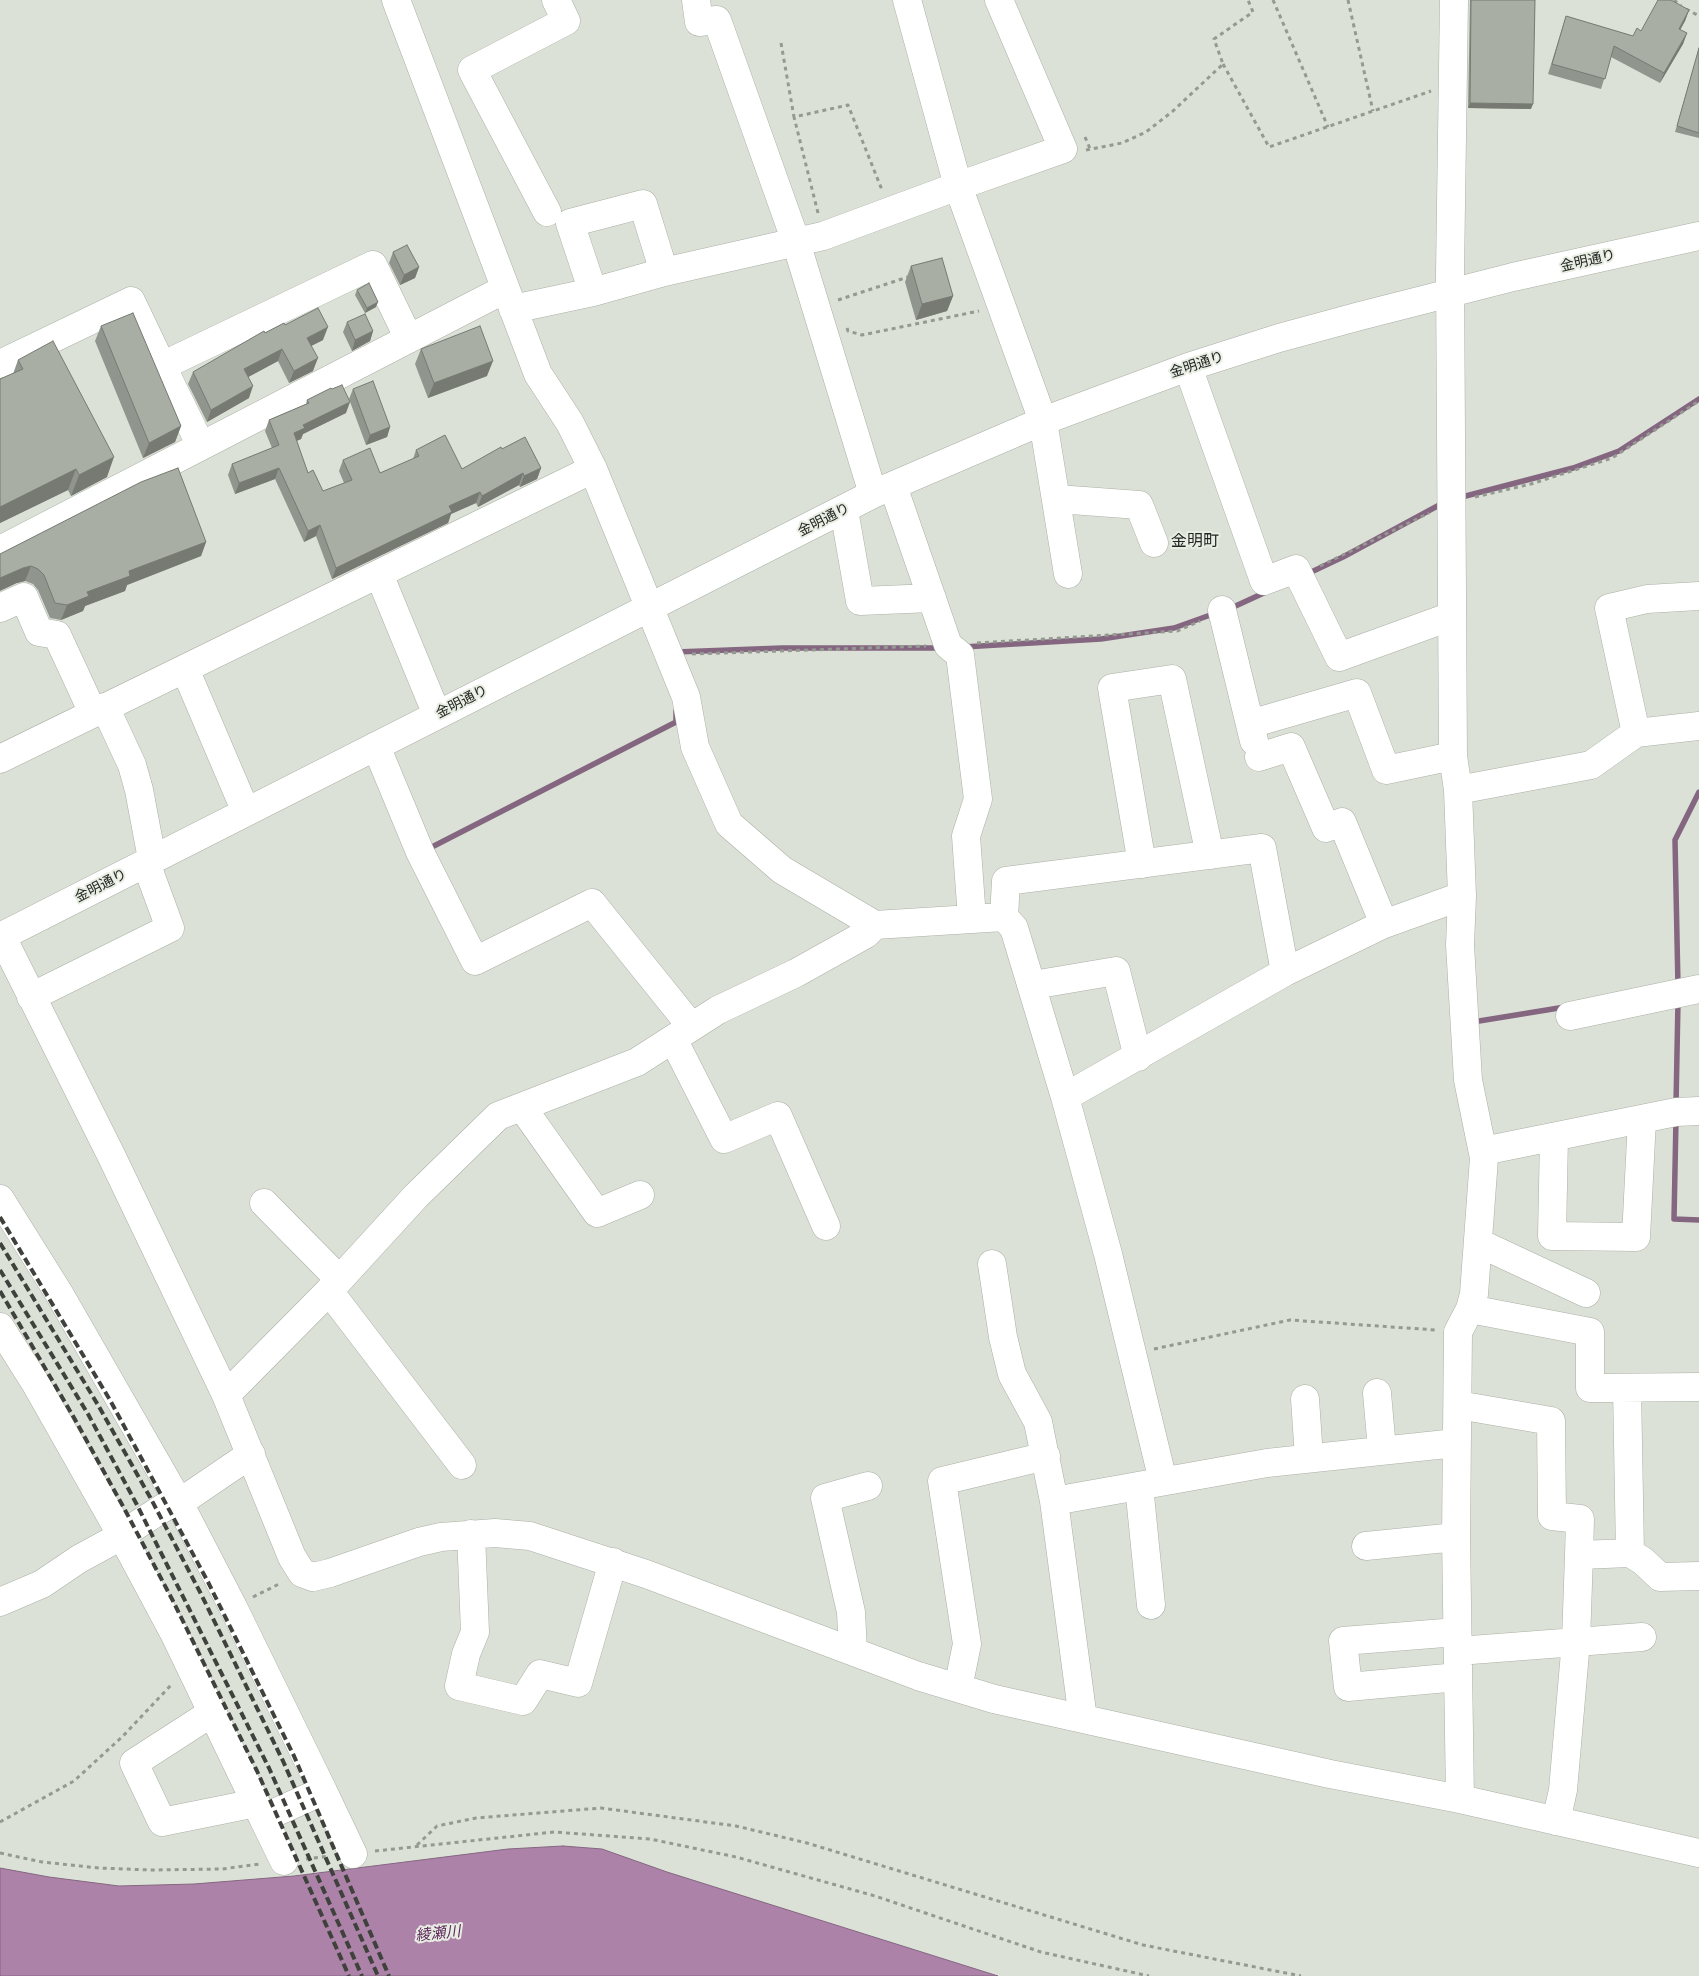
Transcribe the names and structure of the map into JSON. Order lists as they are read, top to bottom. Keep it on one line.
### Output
{"streets":{"street":["金明通り"]},"districts":["金明町"],"water":["綾瀬川"]}
